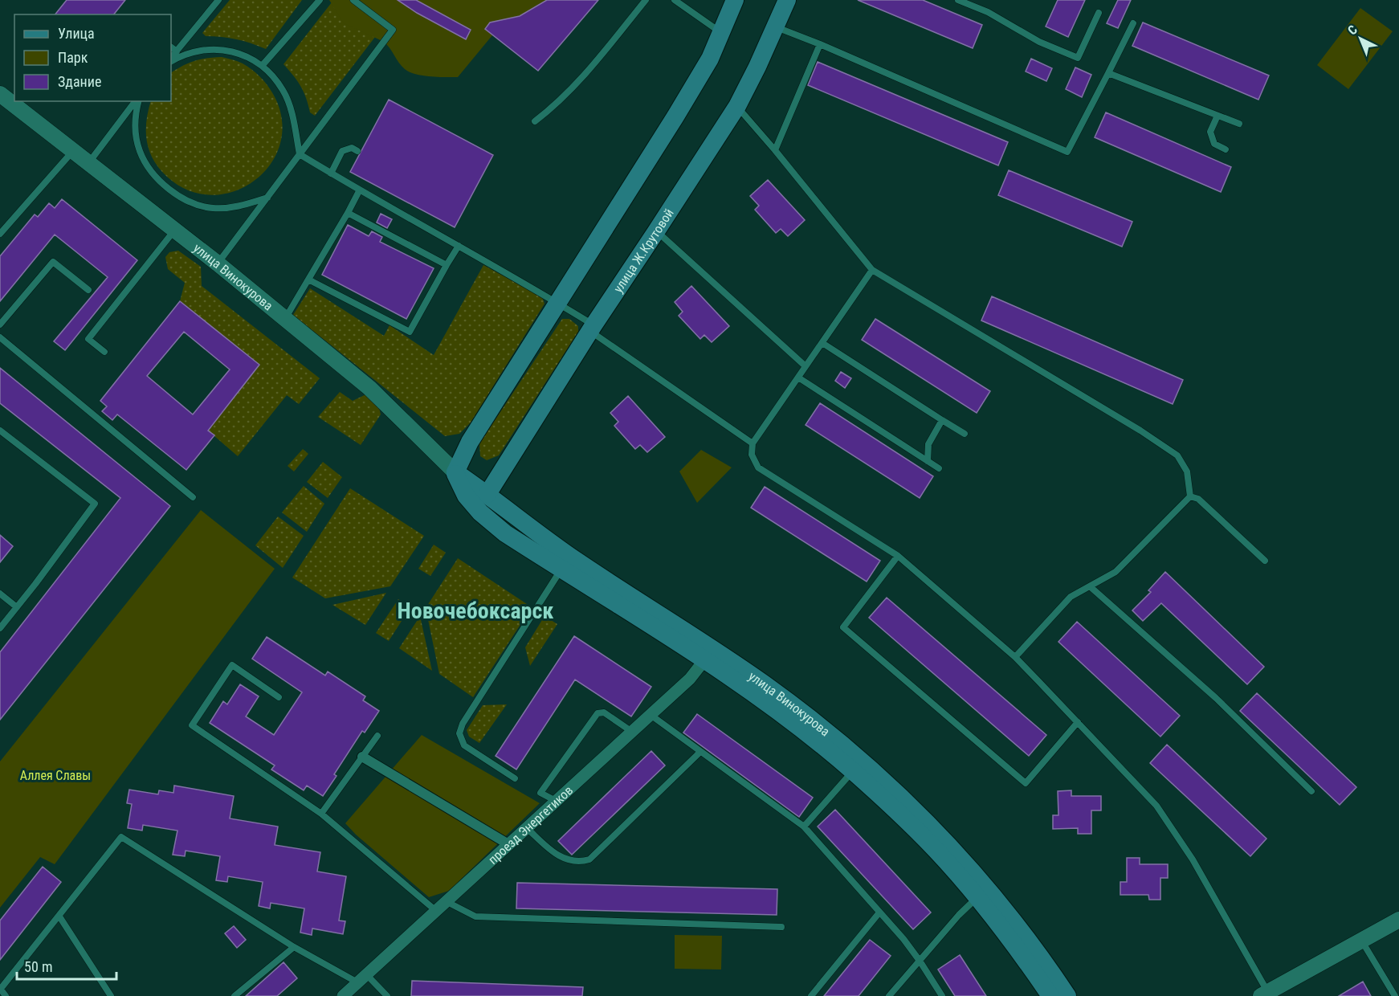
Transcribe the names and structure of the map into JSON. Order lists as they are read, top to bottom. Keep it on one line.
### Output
{"streets":{"main road":["улица Ж.Крутовой","улица Винокурова"],"street":["проезд Энергетиков"]},"crossings":[["улица Ж.Крутовой","улица Винокурова"],["улица Винокурова","проезд Энергетиков"]],"districts":["Новочебоксарск"],"parks":["Аллея Славы"],"legend":["Улица","Парк","Здание"],"scale_bar":"50 m","north":"top left"}
